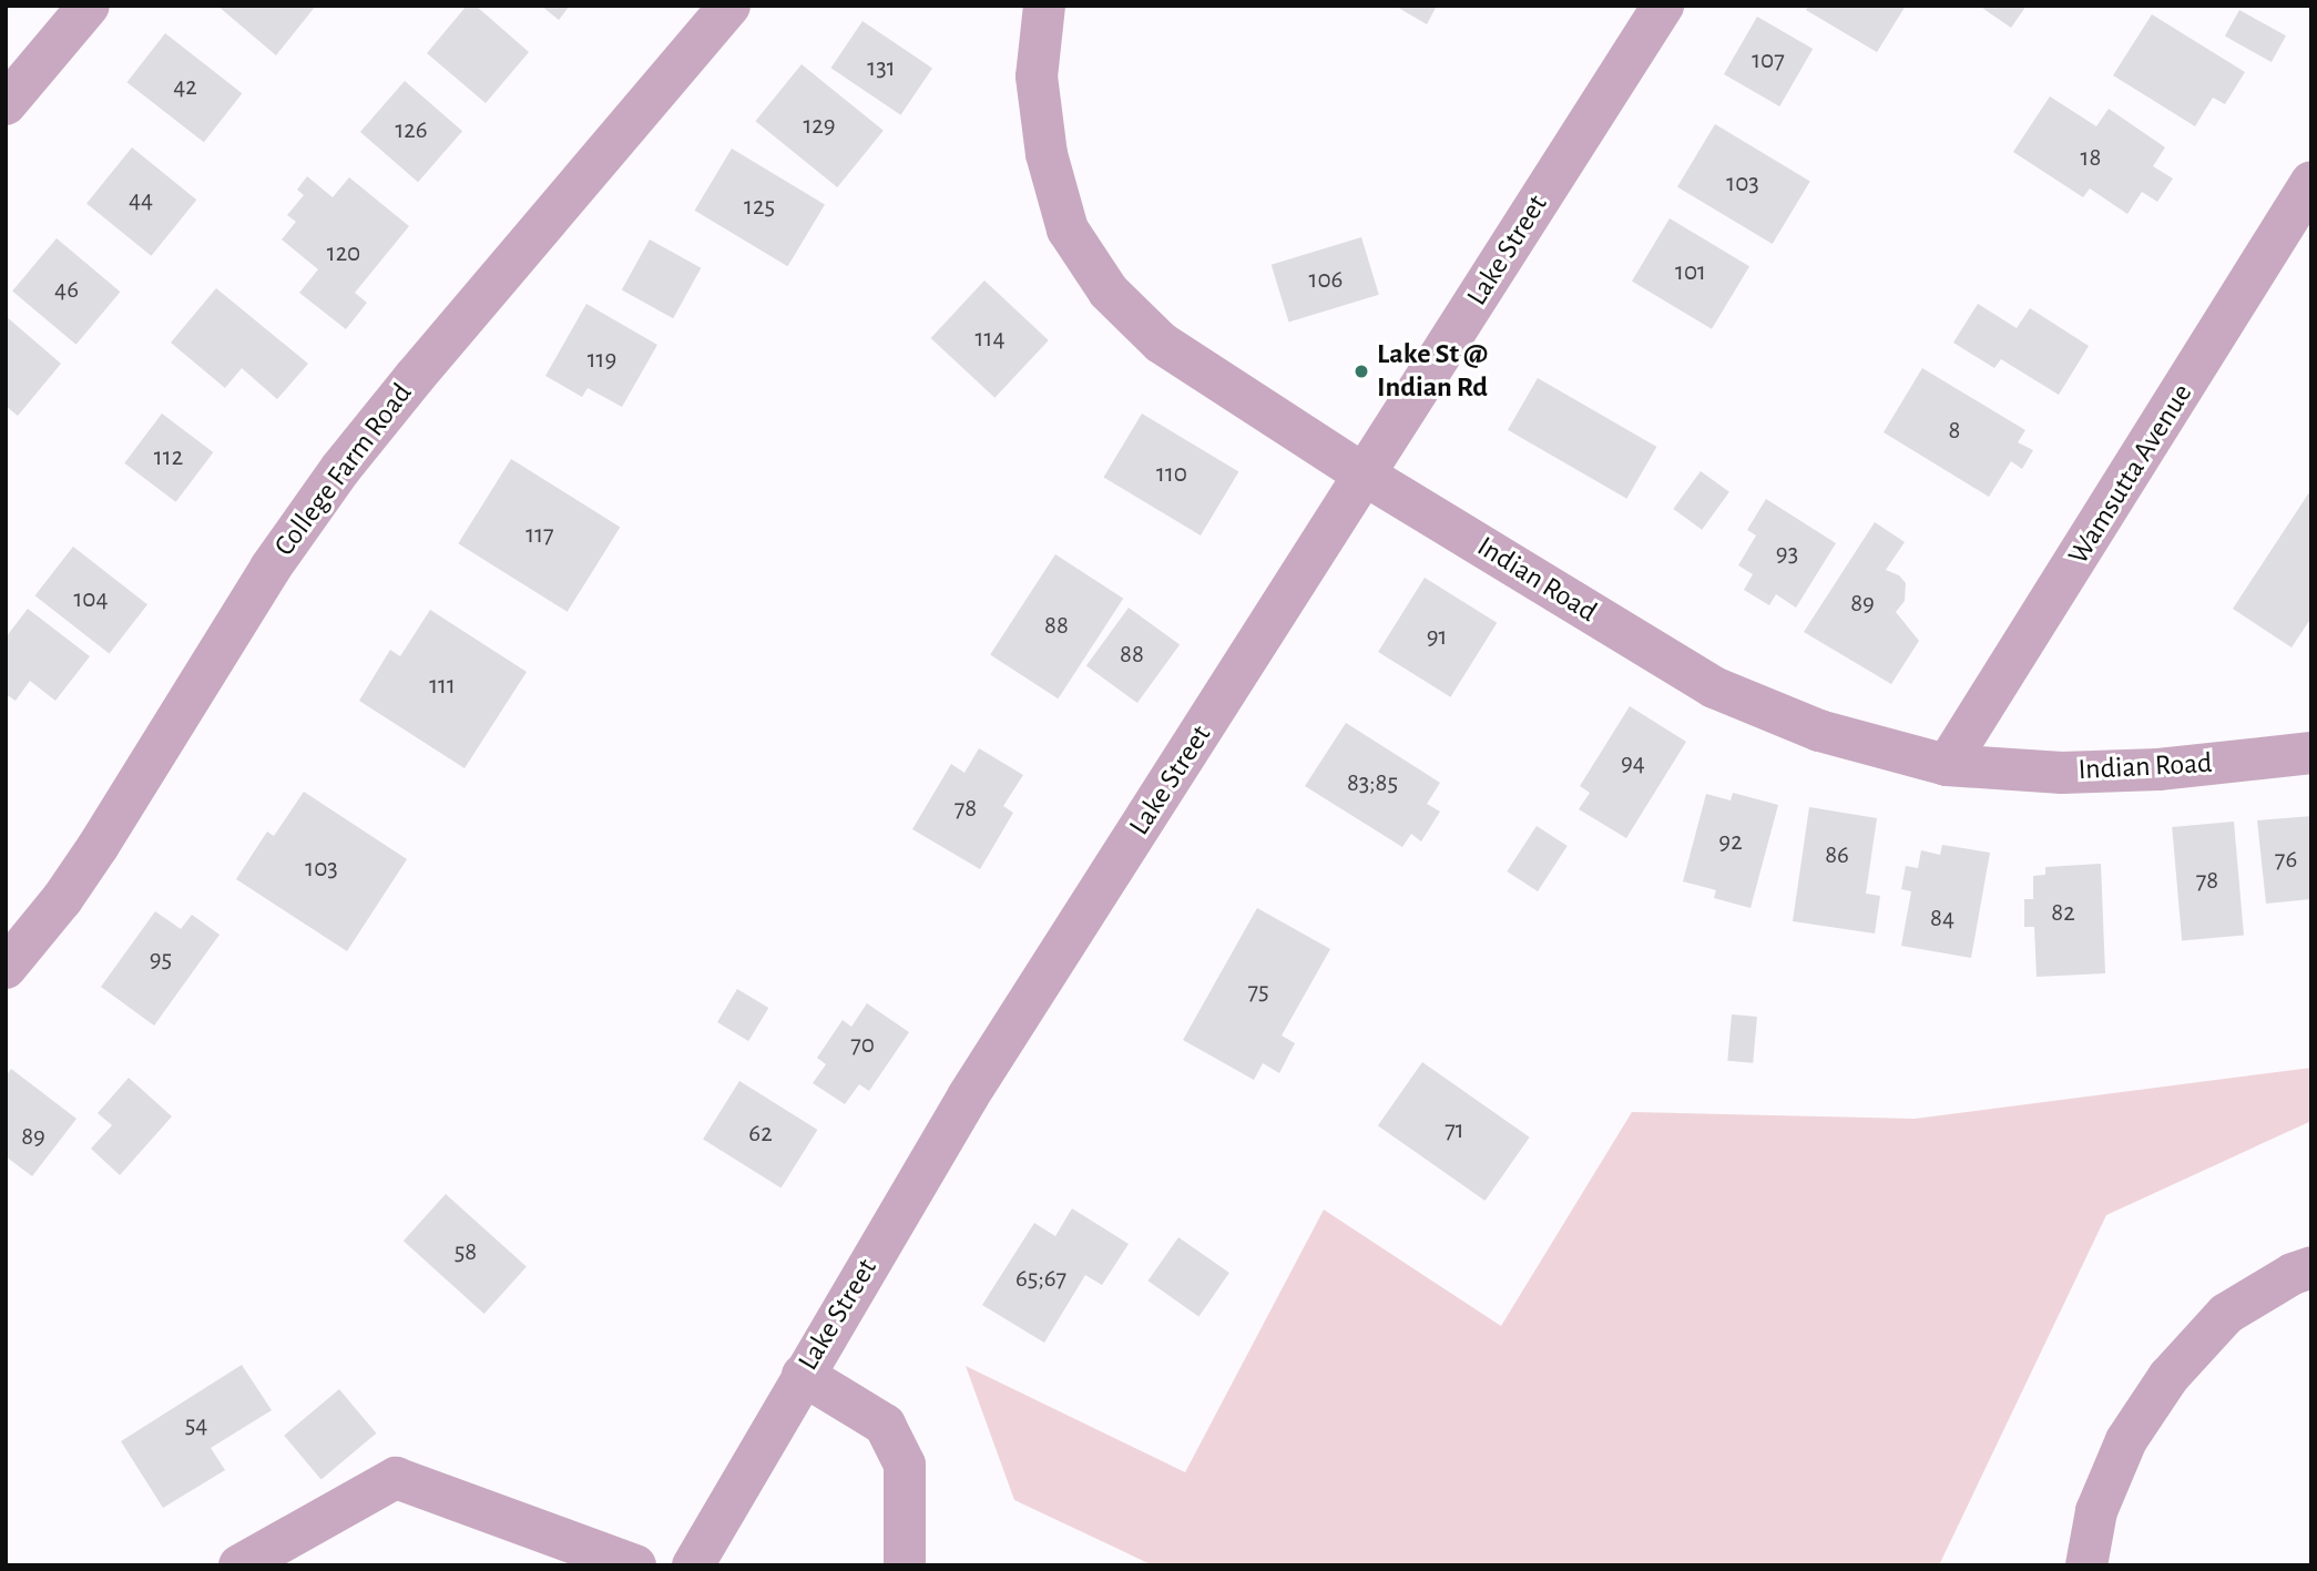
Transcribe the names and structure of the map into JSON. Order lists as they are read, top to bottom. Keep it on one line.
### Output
{"streets":{"street":["Lake Street","College Farm Road","Wamsutta Avenue","Indian Road"]},"crossings":[["Lake Street","Indian Road"],["Wamsutta Avenue","Indian Road"]],"places":["Lake St @ Indian Rd"],"house_numbers":["107","131","42","129","126","18","103","44","125","120","101","106","46","114","119","8","112","110","117","93","104","89","88","91","88","111","94","83;85","78","92","86","76","103","78","82","84","95","75","70","71","62","89","58","65;67","54"]}
